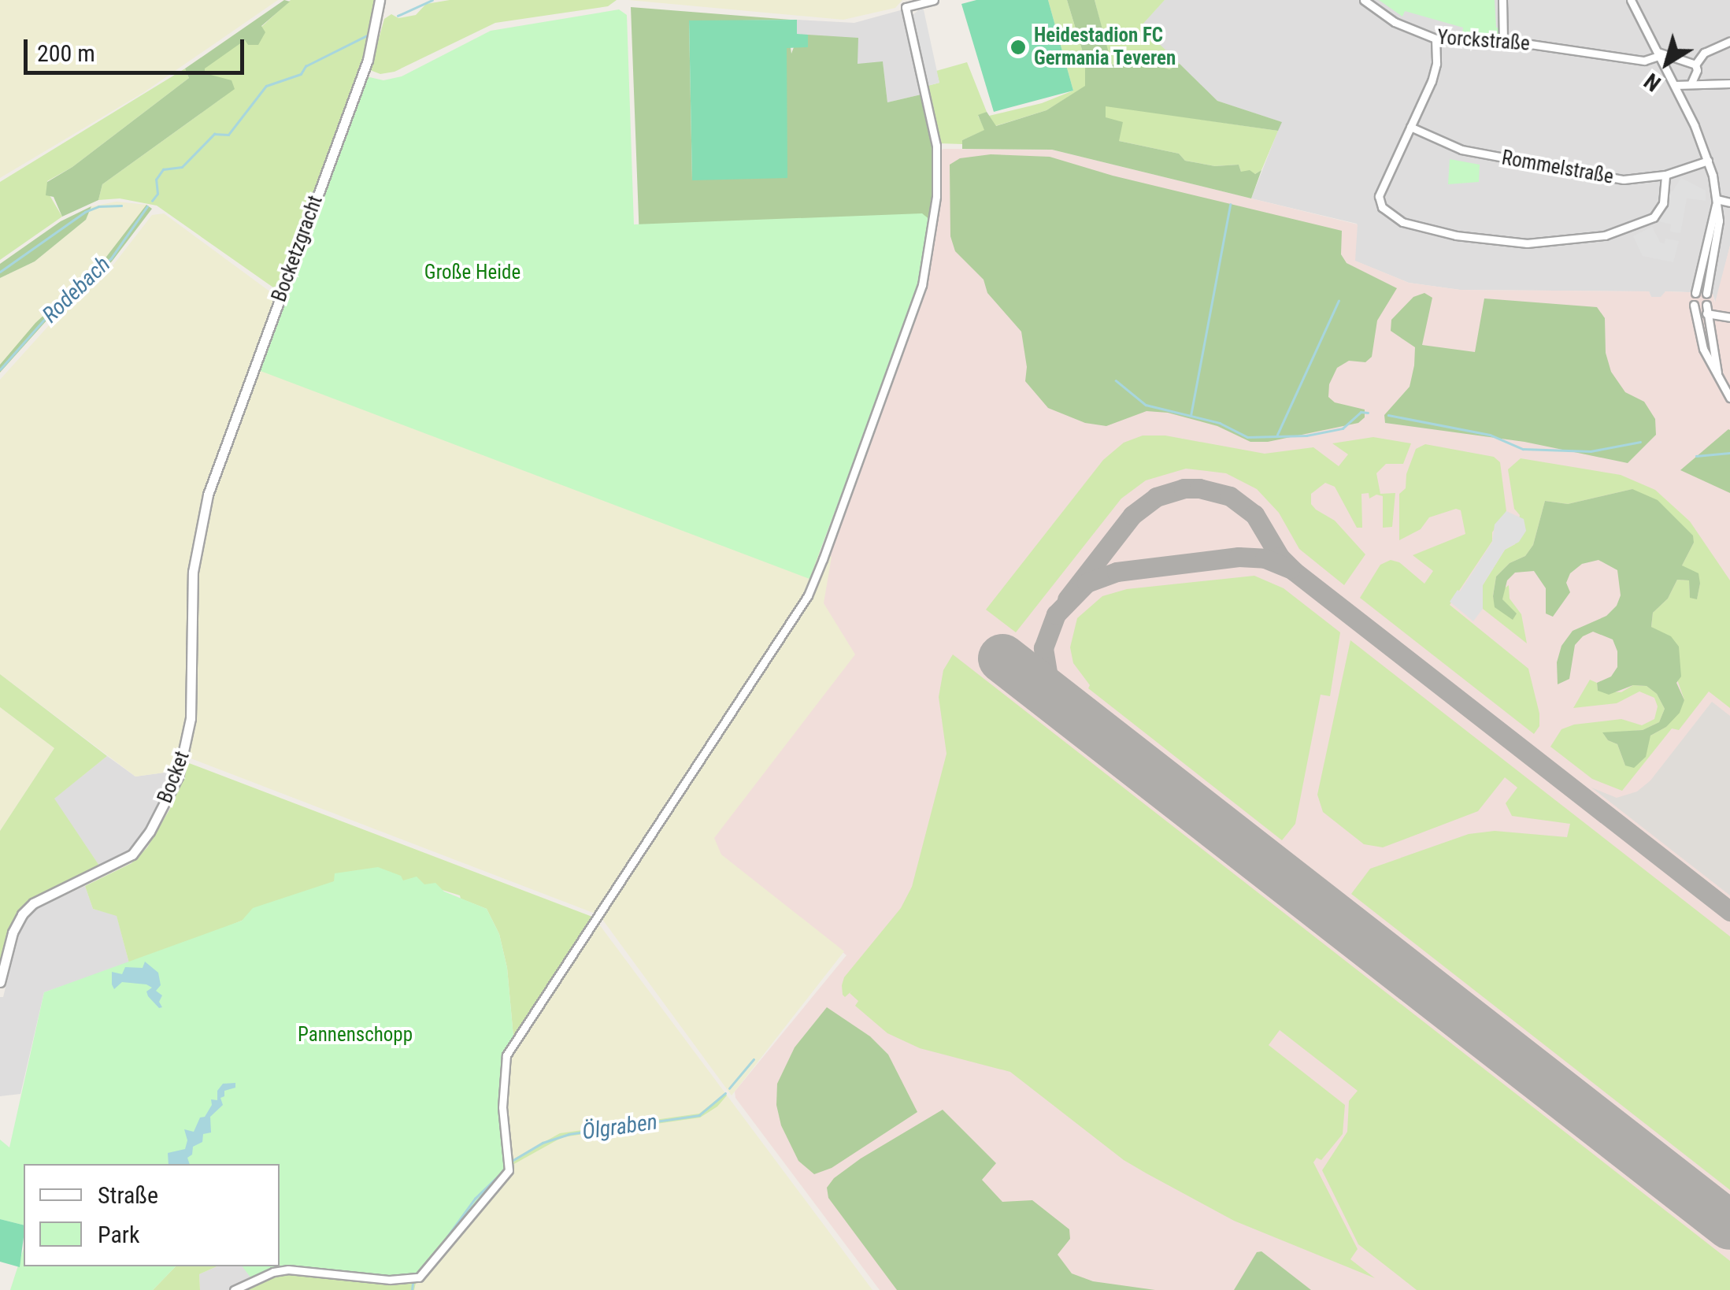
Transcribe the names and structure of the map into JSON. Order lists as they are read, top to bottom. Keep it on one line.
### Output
{"streets":{"street":["Yorckstraße","Rommelstraße","Bocketzgracht","Bocket"]},"crossings":[["Bocketzgracht","Bocket"]],"water":["Rodebach","Ölgraben"],"parks":["Große Heide","Pannenschopp"],"places":["Heidestadion FC Germania Teveren"],"legend":["Straße","Park"],"scale_bar":"200 m","north":"bottom left"}
